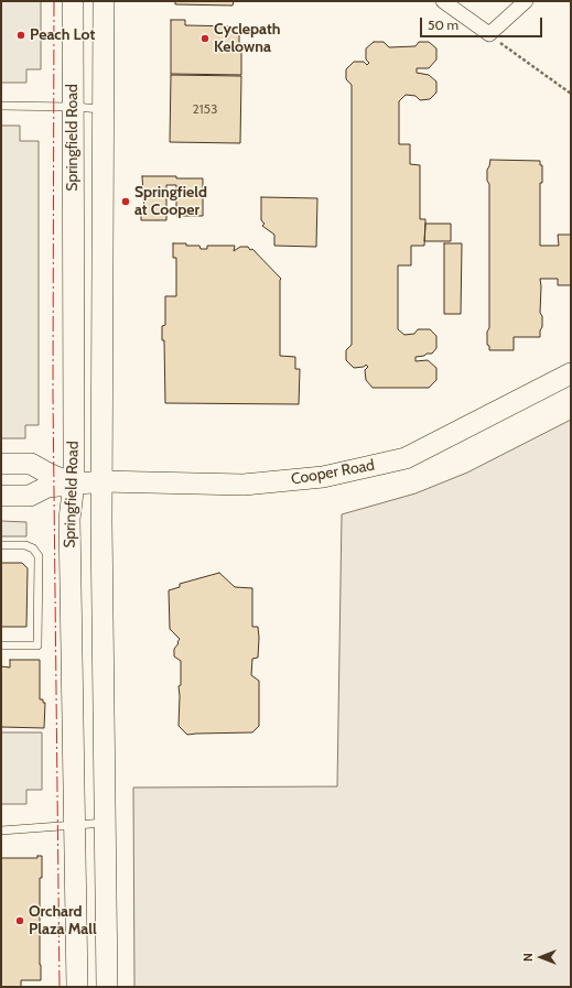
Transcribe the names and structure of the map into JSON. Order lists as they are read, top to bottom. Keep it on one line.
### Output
{"streets":{"main road":["Springfield Road","Cooper Road"]},"crossings":[["Springfield Road","Cooper Road"]],"places":["Peach Lot","Cyclepath Kelowna","Springfield at Cooper","Orchard Plaza Mall"],"house_numbers":["2153"],"scale_bar":"50 m","north":"left"}
